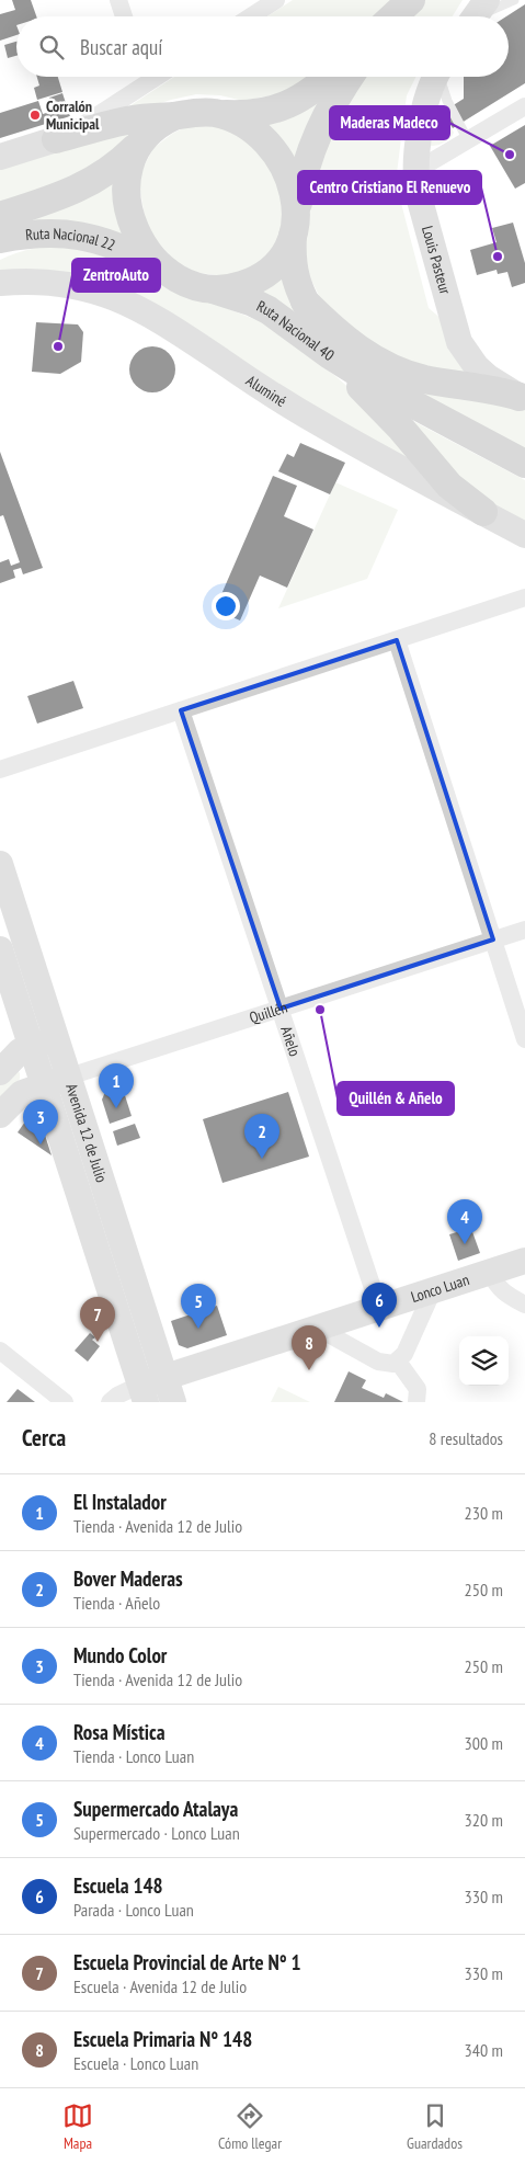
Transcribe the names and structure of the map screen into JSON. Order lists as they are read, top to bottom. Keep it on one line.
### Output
{"streets":{"main road":["Ruta Nacional 22","Ruta Nacional 40"],"street":["Louis Pasteur","Aluminé","Quillén","Añelo","Avenida 12 de Julio","Lonco Luan"]},"crossings":[["Ruta Nacional 22","Ruta Nacional 40"],["Quillén","Añelo"],["Quillén","Avenida 12 de Julio"],["Añelo","Lonco Luan"],["Avenida 12 de Julio","Lonco Luan"]],"places":["Corralón Municipal","Maderas Madeco","Centro Cristiano El Renuevo","ZentroAuto","Quillén & Añelo"],"page":{"search":"Buscar aquí","pins":["1","3","2","4","6","5","7","8"],"heading":["Cerca","8 resultados"],"list":[{"mark":"1","name":"El Instalador","note":"Tienda · Avenida 12 de Julio","value":"230 m"},{"mark":"2","name":"Bover Maderas","note":"Tienda · Añelo","value":"250 m"},{"mark":"3","name":"Mundo Color","note":"Tienda · Avenida 12 de Julio","value":"250 m"},{"mark":"4","name":"Rosa Mística","note":"Tienda · Lonco Luan","value":"300 m"},{"mark":"5","name":"Supermercado Atalaya","note":"Supermercado · Lonco Luan","value":"320 m"},{"mark":"6","name":"Escuela 148","note":"Parada · Lonco Luan","value":"330 m"},{"mark":"7","name":"Escuela Provincial de Arte N° 1","note":"Escuela · Avenida 12 de Julio","value":"330 m"},{"mark":"8","name":"Escuela Primaria N° 148","note":"Escuela · Lonco Luan","value":"340 m"}],"nav":["Mapa","Cómo llegar","Guardados"]}}
